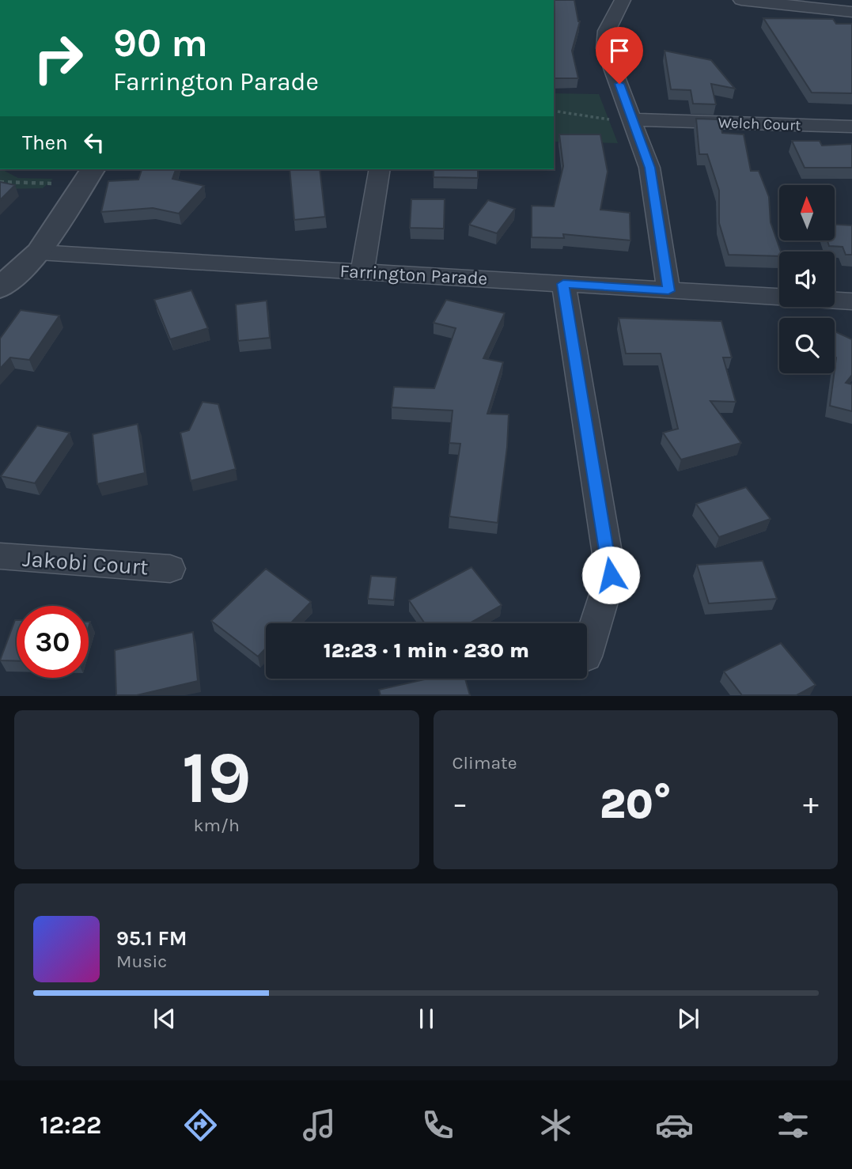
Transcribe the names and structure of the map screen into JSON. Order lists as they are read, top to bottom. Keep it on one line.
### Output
{"streets":{"street":["Welch Court","Farrington Parade","Jakobi Court"]},"north":"top","page":{"turn":["90 m","Farrington Parade"],"then":"Then","limit":"30","trip":"12:23 · 1 min · 230 m","tile":[["19","km/h"],"Climate"],"heat":["−","20°","+"],"song":["95.1 FM","Music"],"tabs":"12:22"}}
